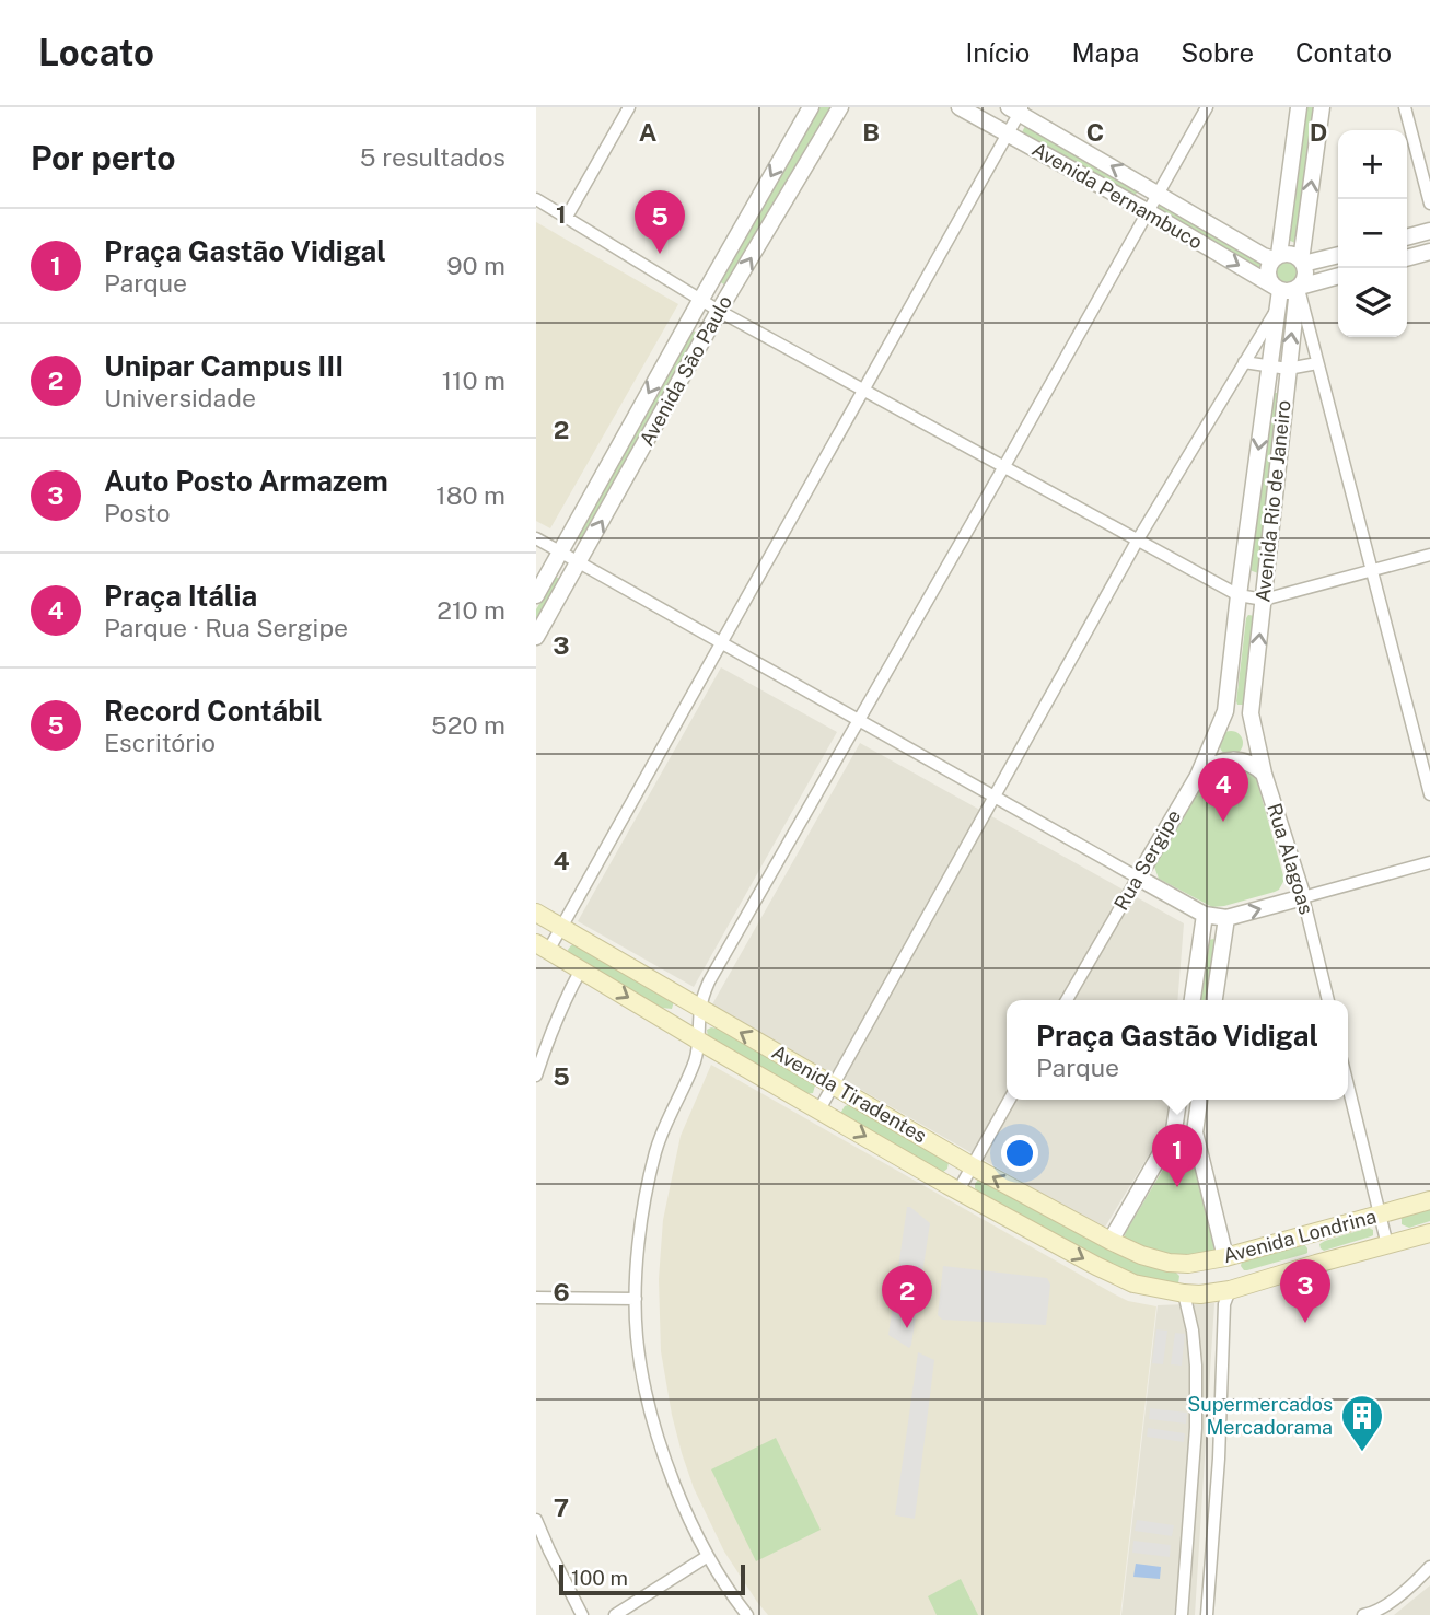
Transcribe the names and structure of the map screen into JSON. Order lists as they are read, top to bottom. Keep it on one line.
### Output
{"streets":{"main road":["Avenida Tiradentes","Avenida Londrina"],"street":["Avenida Pernambuco","Avenida São Paulo","Avenida Rio de Janeiro","Rua Alagoas","Rua Sergipe"]},"crossings":[["Avenida Pernambuco","Avenida Rio de Janeiro"],["Avenida Rio de Janeiro","Rua Alagoas"],["Avenida Rio de Janeiro","Rua Sergipe"],["Avenida Tiradentes","Avenida Londrina"]],"places":{"building":["Supermercados Mercadorama"]},"scale_bar":"100 m","page":{"header":"Locato","nav":["Início","Mapa","Sobre","Contato"],"heading":["Por perto","5 resultados"],"map_buttons":["+","−"],"pins":["5","4","1","3","2"],"list":[{"mark":"1","name":"Praça Gastão Vidigal","note":"Parque","value":"90 m"},{"mark":"2","name":"Unipar Campus III","note":"Universidade","value":"110 m"},{"mark":"3","name":"Auto Posto Armazem","note":"Posto","value":"180 m"},{"mark":"4","name":"Praça Itália","note":"Parque · Rua Sergipe","value":"210 m"},{"mark":"5","name":"Record Contábil","note":"Escritório","value":"520 m"}],"popup":["Praça Gastão Vidigal","Parque"],"scale":"100 m"},"grid":{"columns":["A","B","C","D"],"rows":["1","2","3","4","5","6","7"]}}
